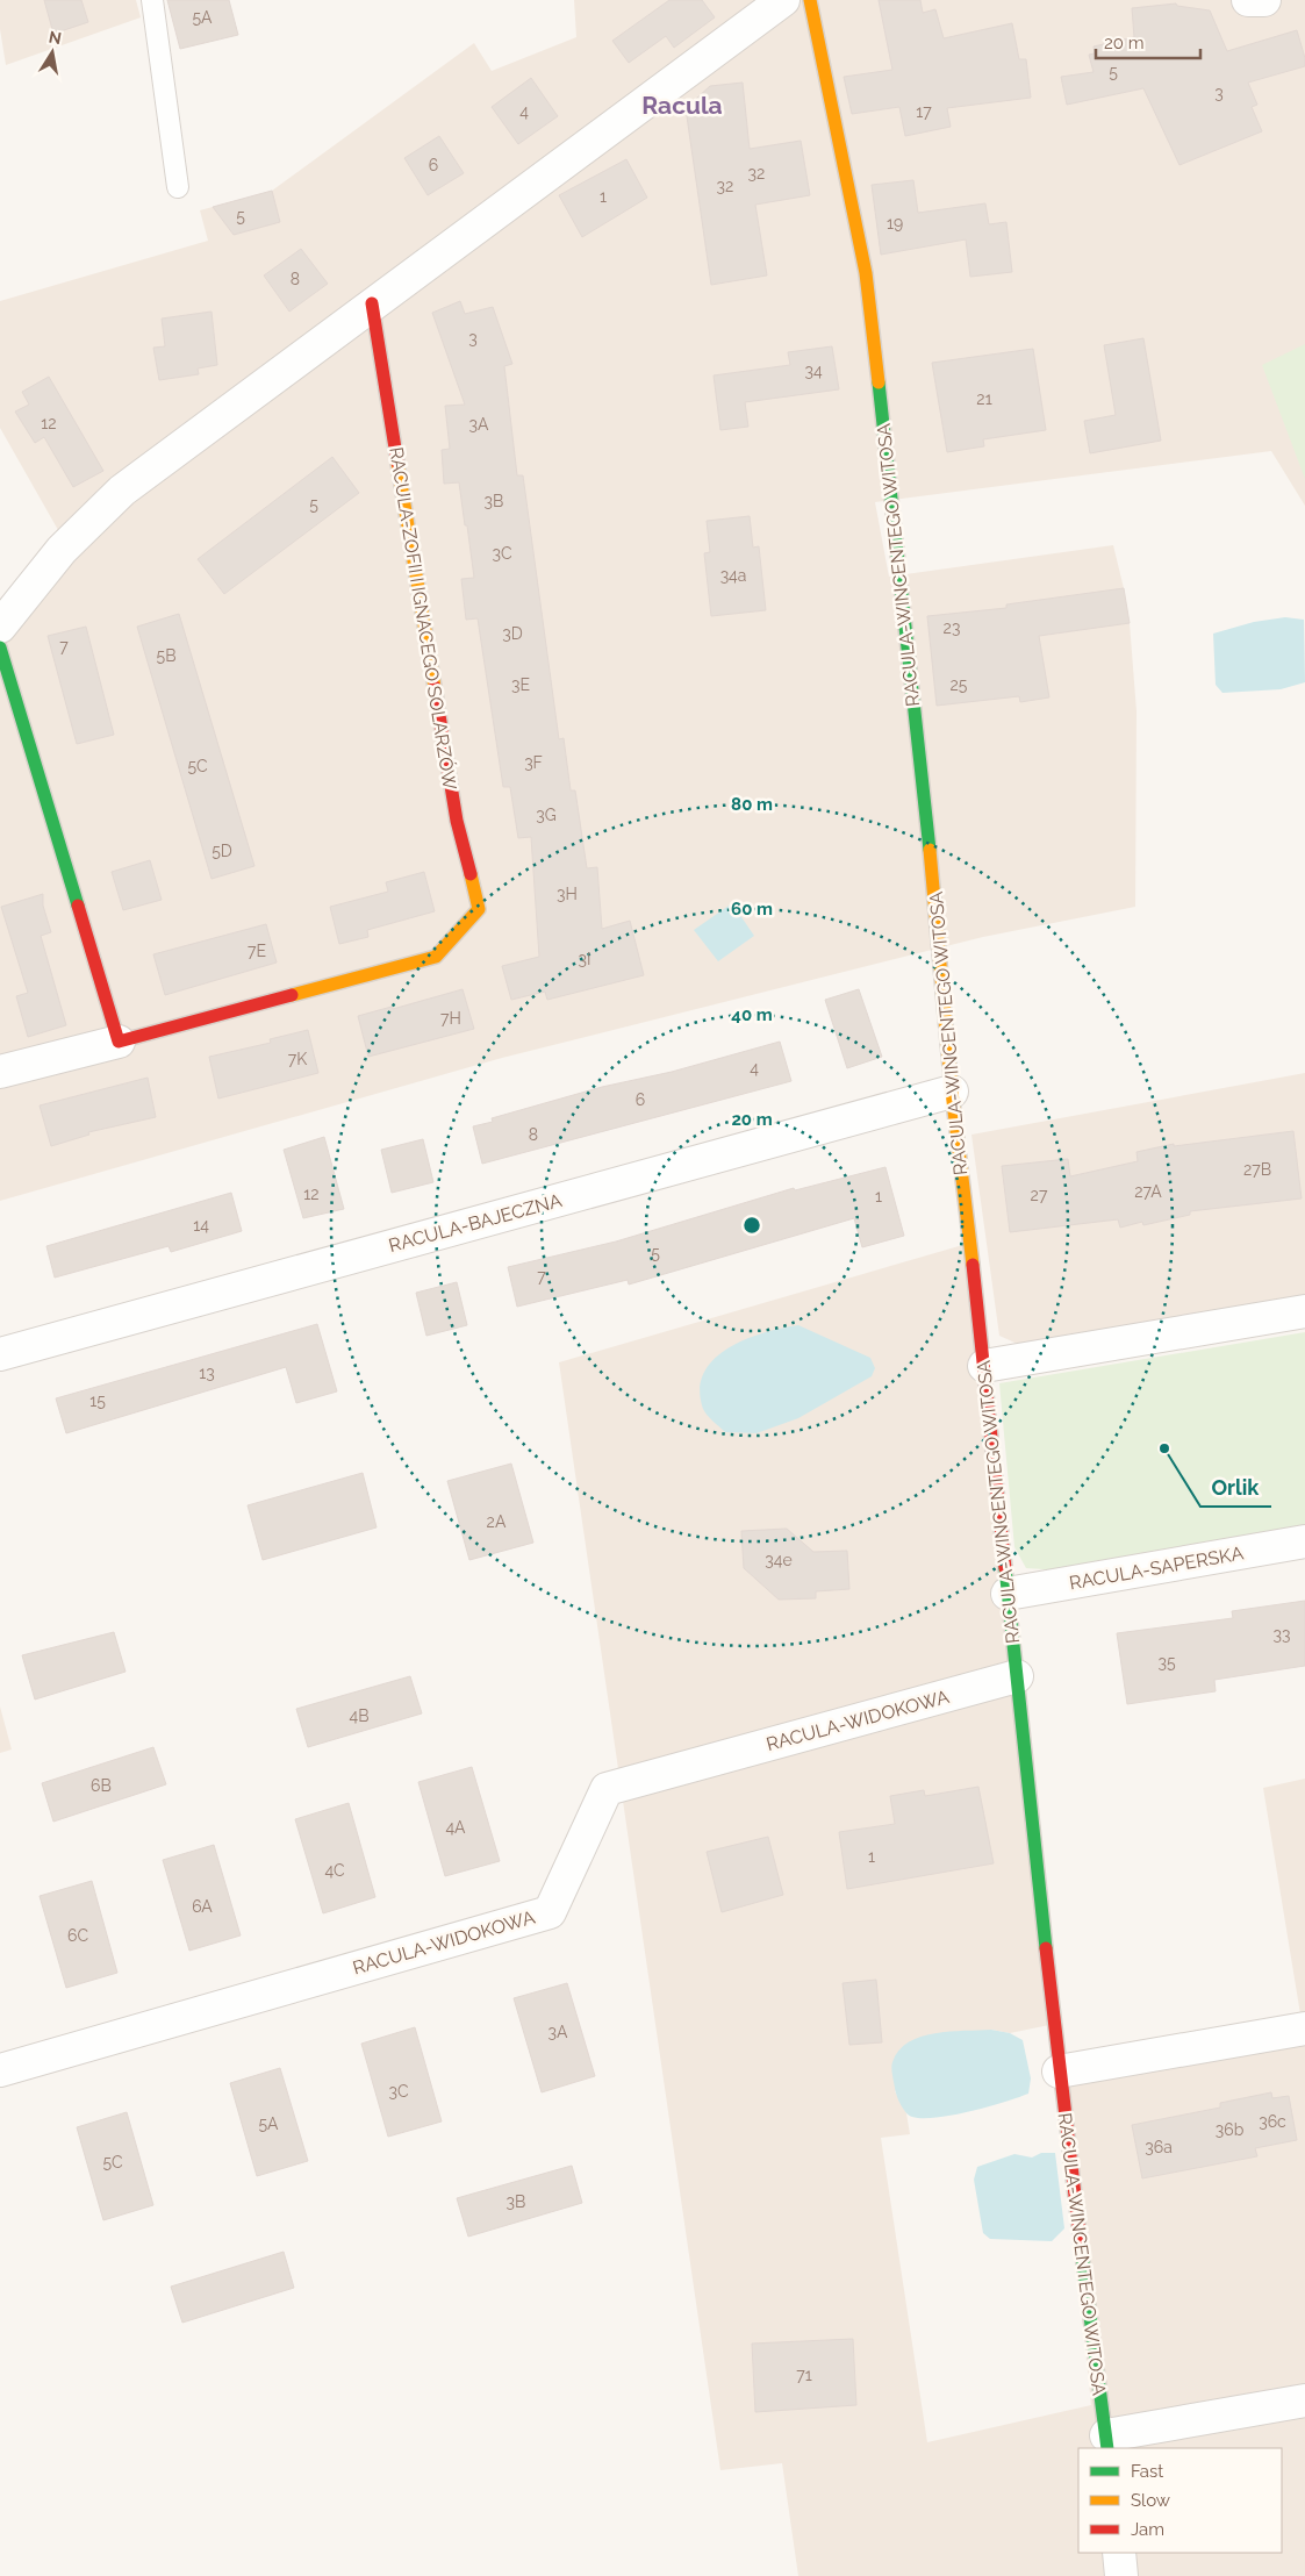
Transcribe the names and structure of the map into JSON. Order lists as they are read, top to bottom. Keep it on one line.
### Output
{"streets":{"street":["RACULA-WINCENTEGO WITOSA","RACULA-ZOFII I IGNACEGO SOLARZÓW","RACULA-BAJECZNA","RACULA-SAPERSKA","RACULA-WIDOKOWA"]},"crossings":[["RACULA-WINCENTEGO WITOSA","RACULA-BAJECZNA"],["RACULA-WINCENTEGO WITOSA","RACULA-SAPERSKA"],["RACULA-WINCENTEGO WITOSA","RACULA-WIDOKOWA"]],"districts":["Racula"],"places":["Orlik"],"house_numbers":["5A","5","3","4","17","6","32","32","1","5","19","8","3","34","21","12","3A","3B","5","3C","34a","23","3D","7","5B","3E","25","3F","5C","3G","5D","3H","7E","3I","7H","7K","4","6","8","27B","27A","12","27","1","14","5","7","13","15","2A","34e","33","35","4B","6B","4A","1","4C","6A","6C","3A","3C","36c","5A","36b","36a","5C","3B","71"],"legend":["Fast","Slow","Jam"],"scale_bar":"20 m","north":"top","rings":["80 m","60 m","40 m","20 m"]}
